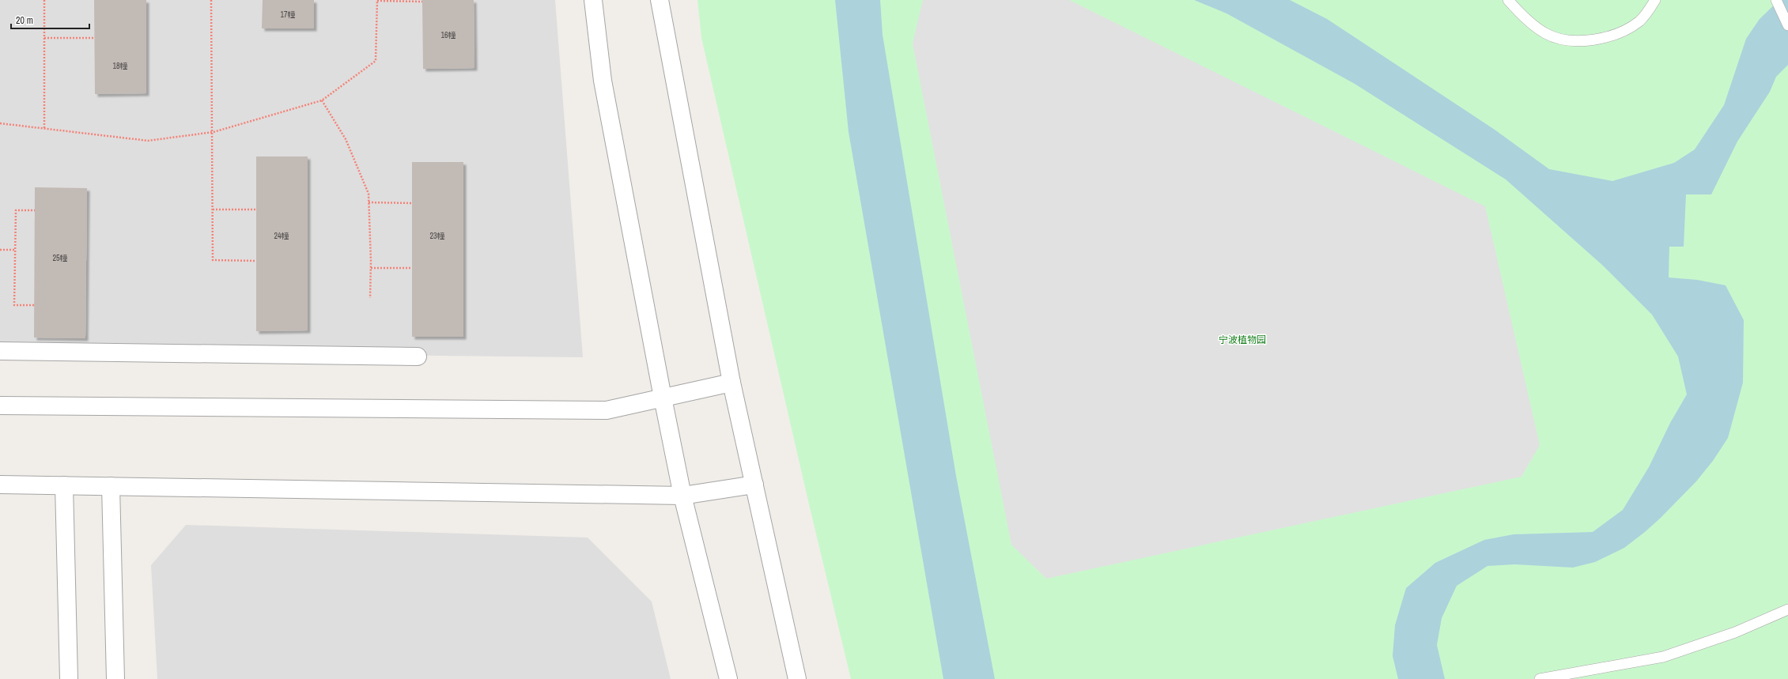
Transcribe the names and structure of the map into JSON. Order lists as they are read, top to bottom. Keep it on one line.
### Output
{"parks":["宁波植物园"],"house_numbers":["17幢","16幢","18幢","24幢","23幢","25幢"],"scale_bar":"20 m"}
